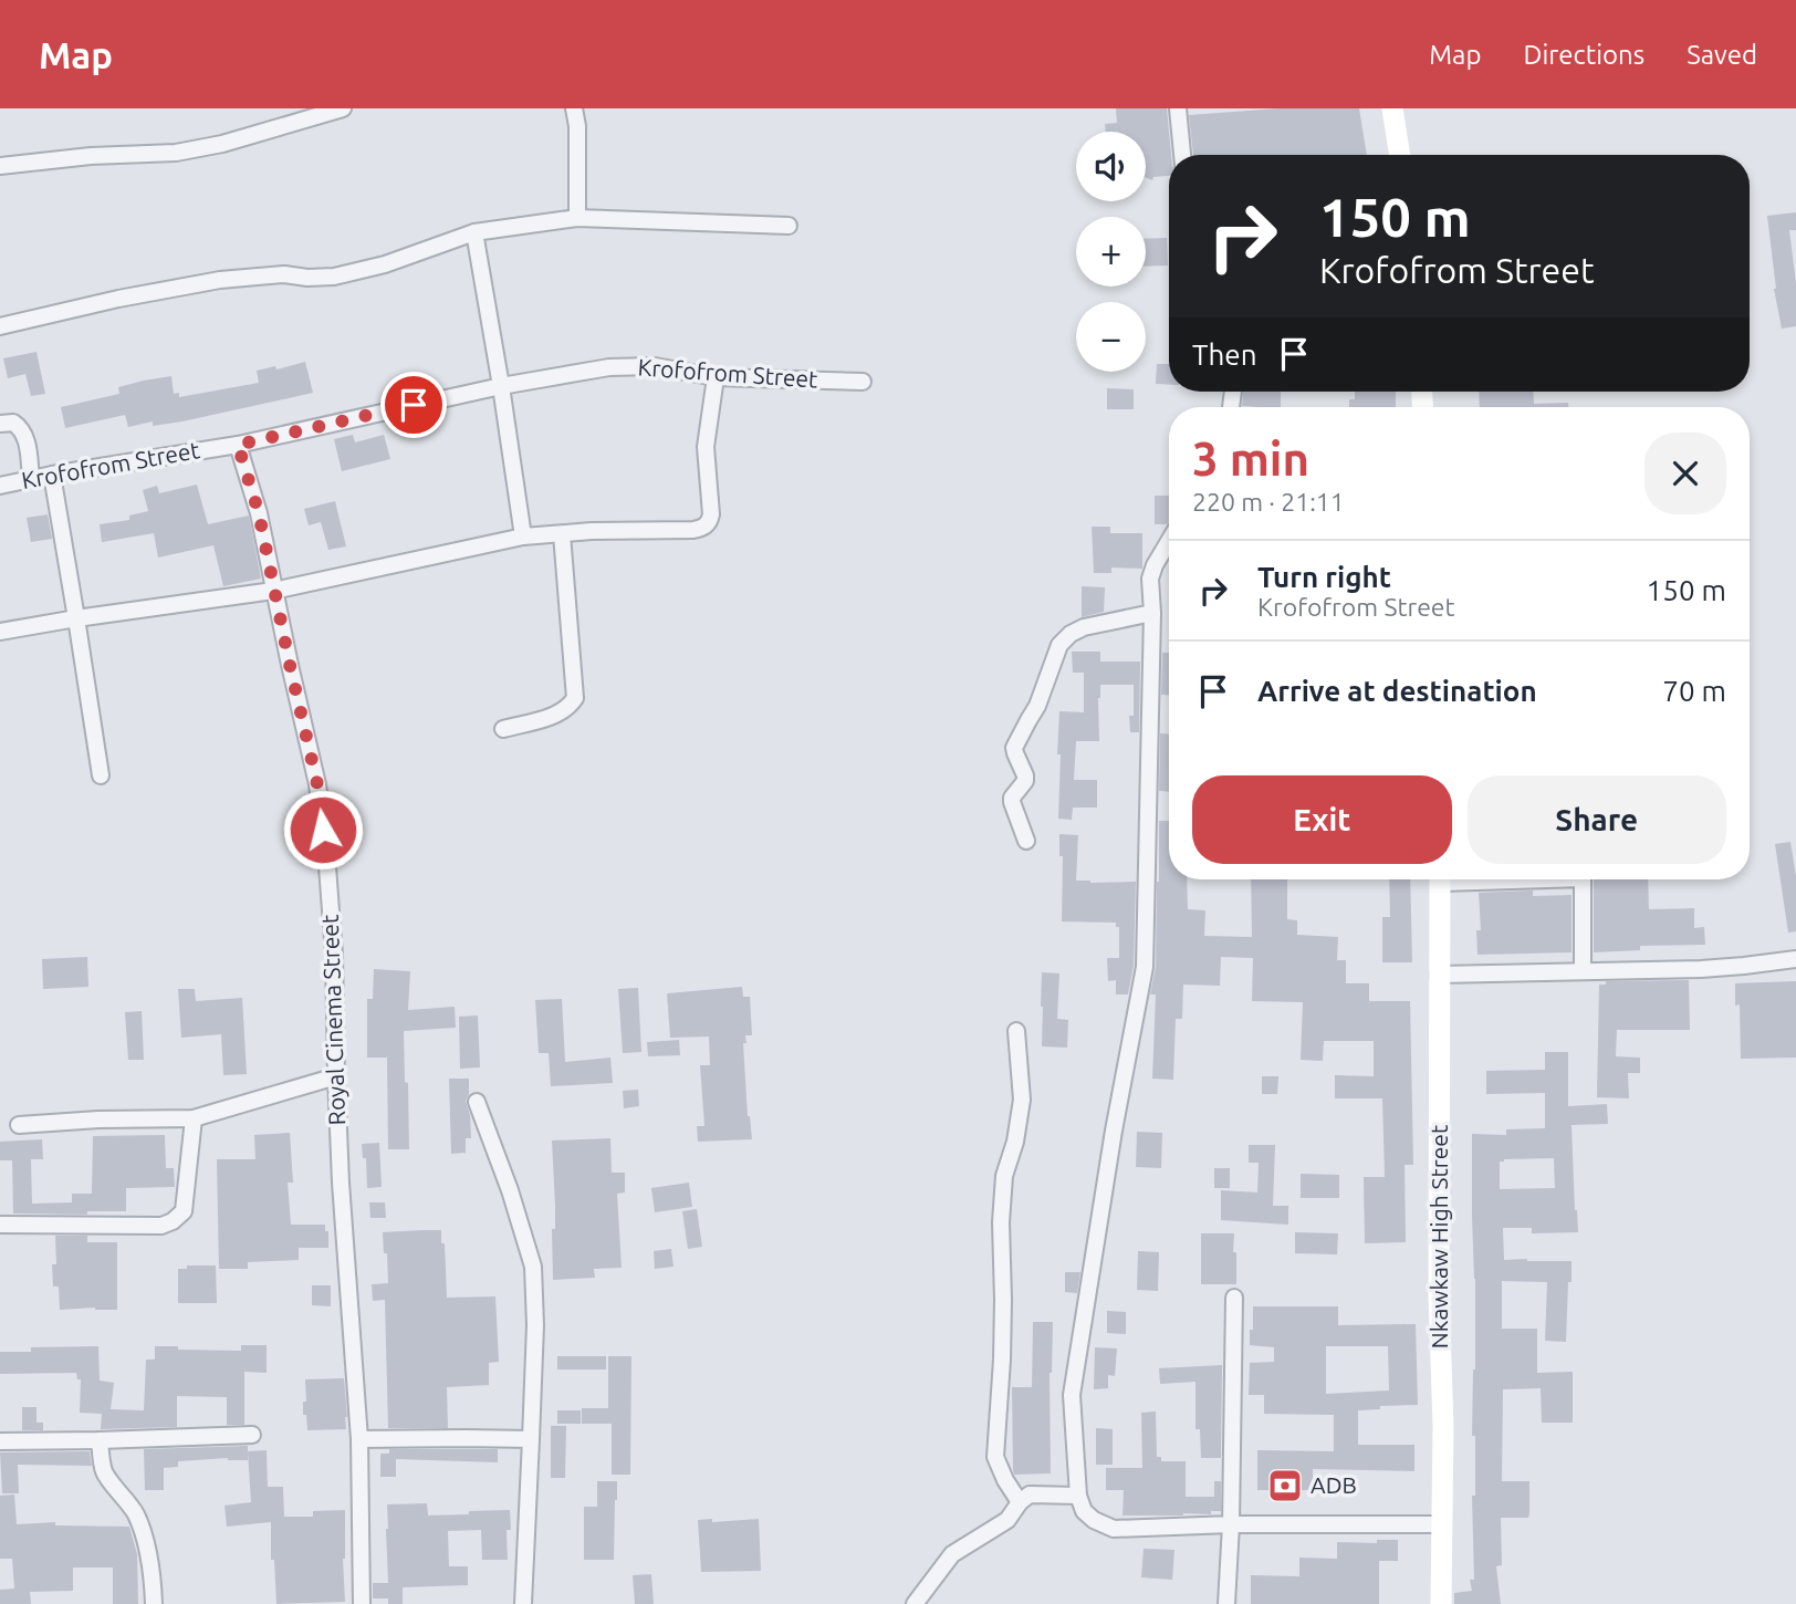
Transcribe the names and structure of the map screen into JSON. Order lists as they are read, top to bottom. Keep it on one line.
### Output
{"streets":{"main road":["Nkawkaw High Street"],"street":["Krofofrom Street","Royal Cinema Street"]},"crossings":[["Krofofrom Street","Royal Cinema Street"]],"places":{"bank":["ADB"]},"page":{"header":"Map","nav":["Map","Directions","Saved"],"map_buttons":["+","−"],"turn":["150 m","Krofofrom Street"],"then":"Then","heading":["3 min","220 m · 21:11"],"list":[{"name":"Turn right","note":"Krofofrom Street","value":"150 m"},{"name":"Arrive at destination","value":"70 m"}],"buttons":["Exit","Share"]}}
